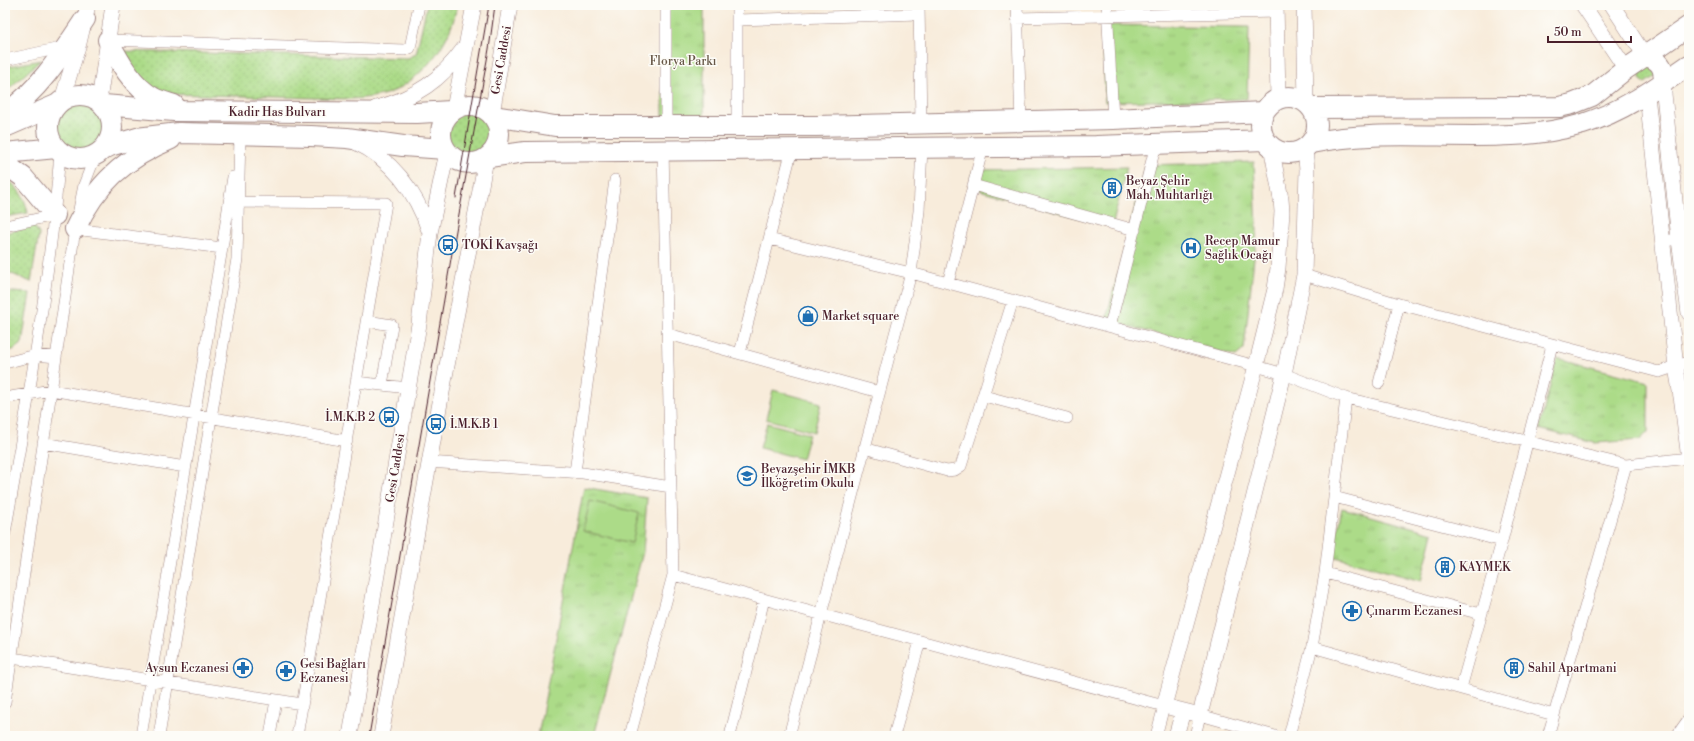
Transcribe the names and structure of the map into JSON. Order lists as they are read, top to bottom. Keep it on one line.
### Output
{"streets":{"highway":["Kadir Has Bulvarı"],"main road":["Gesi Caddesi"]},"crossings":[["Gesi Caddesi","Kadir Has Bulvarı"]],"parks":["Florya Parkı"],"places":{"building":["Beyaz Şehir Mah. Muhtarlığı","KAYMEK","Sahil Apartmani"],"bus stop":["TOKİ Kavşağı","İ.M.K.B 2","İ.M.K.B 1"],"hospital":["Recep Mamur Sağlık Ocağı"],"shop":["Market square"],"school or university":["Beyazşehir İMKB İlköğretim Okulu"],"pharmacy":["Çınarım Eczanesi","Aysun Eczanesi","Gesi Bağları Eczanesi"]},"scale_bar":"50 m"}
